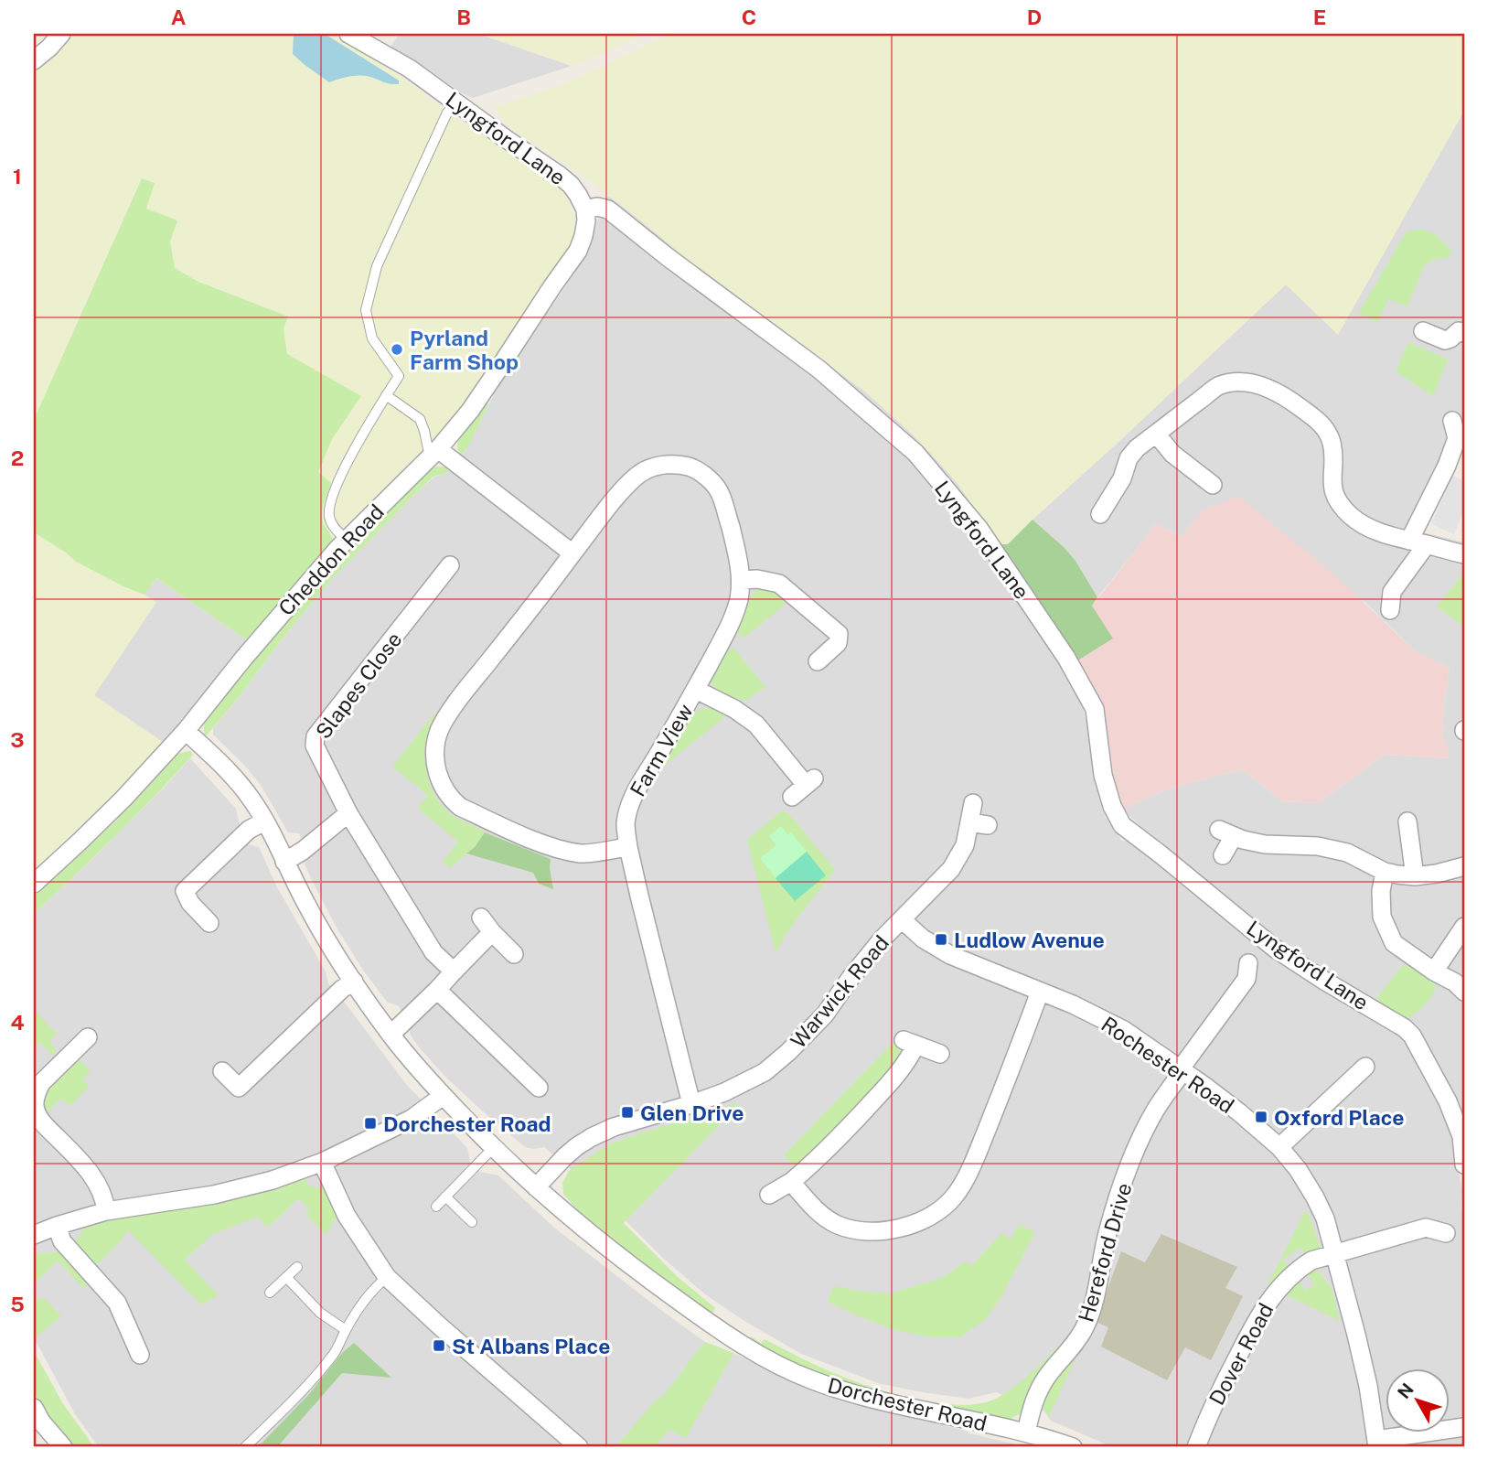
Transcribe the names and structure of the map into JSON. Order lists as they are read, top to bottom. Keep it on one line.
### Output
{"streets":{"street":["Lyngford Lane","Cheddon Road","Slapes Close","Farm View","Warwick Road","Rochester Road","Hereford Drive","Dover Road","Dorchester Road"]},"crossings":[["Lyngford Lane","Cheddon Road"],["Cheddon Road","Dorchester Road"],["Warwick Road","Rochester Road"],["Warwick Road","Dorchester Road"],["Rochester Road","Hereford Drive"],["Rochester Road","Dover Road"],["Hereford Drive","Dorchester Road"]],"places":{"other":["Pyrland Farm Shop"],"transit":["Ludlow Avenue","Glen Drive","Oxford Place","Dorchester Road","St Albans Place"]},"north":"top left","grid":{"columns":["A","B","C","D","E"],"rows":["1","2","3","4","5"]}}
